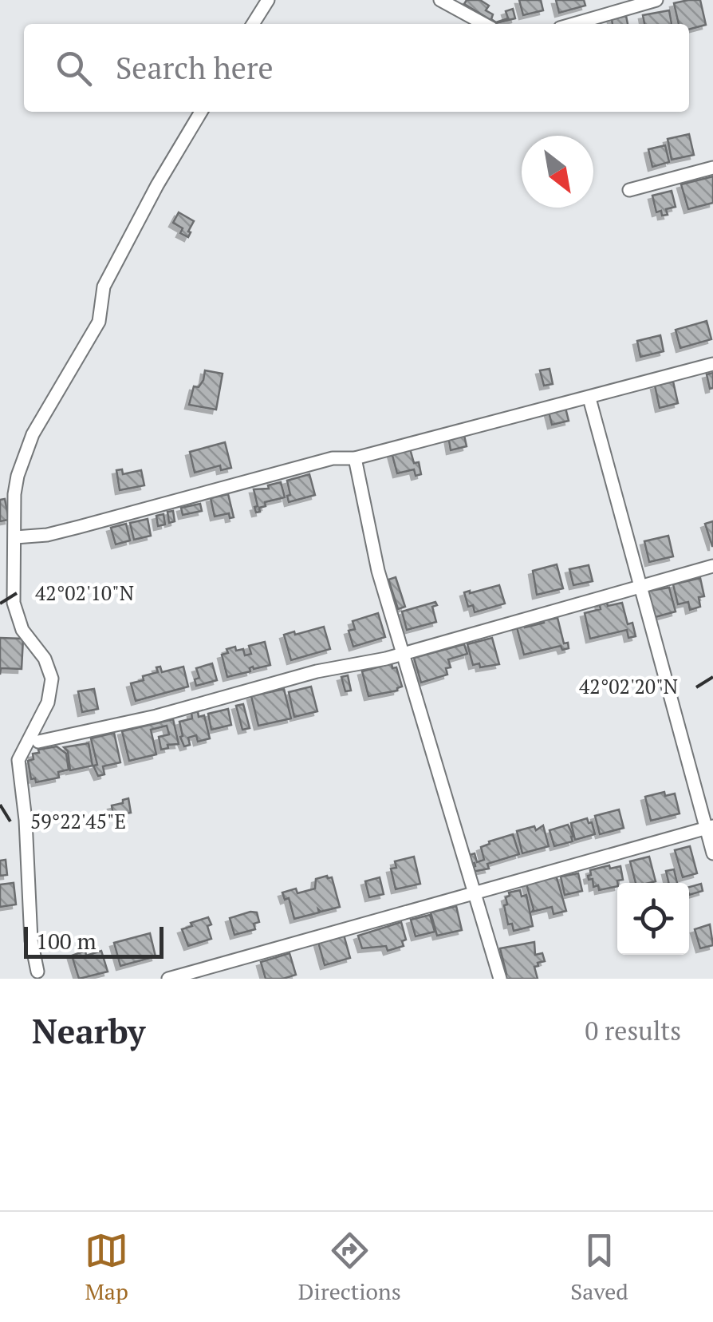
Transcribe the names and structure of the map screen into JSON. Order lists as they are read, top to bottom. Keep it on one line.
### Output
{"scale_bar":"100 m","north":"bottom right","page":{"search":"Search here","scale":"100 m","heading":["Nearby","0 results"],"nav":["Map","Directions","Saved"]},"coordinates":["42°02'10\"N","42°02'20\"N","59°22'45\"E"]}
